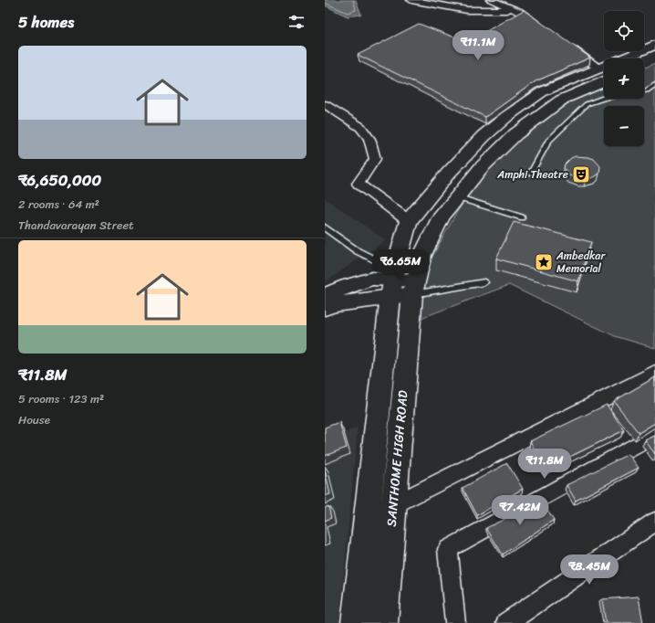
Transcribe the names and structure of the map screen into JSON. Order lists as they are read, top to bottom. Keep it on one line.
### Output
{"streets":{"main road":["SANTHOME HIGH ROAD"]},"places":{"theatre":["Amphi Theatre"],"place":["Ambedkar Memorial"]},"page":{"heading":"5 homes","map_buttons":["+","−"],"price":["₹11.1M","₹6.65M","₹11.8M","₹7.42M","₹8.45M"],"list":[{"name":"₹6,650,000","note":"2 rooms · 64 m² · Thandavarayan Street"},{"name":"₹11.8M","note":"5 rooms · 123 m² · House"}]}}
